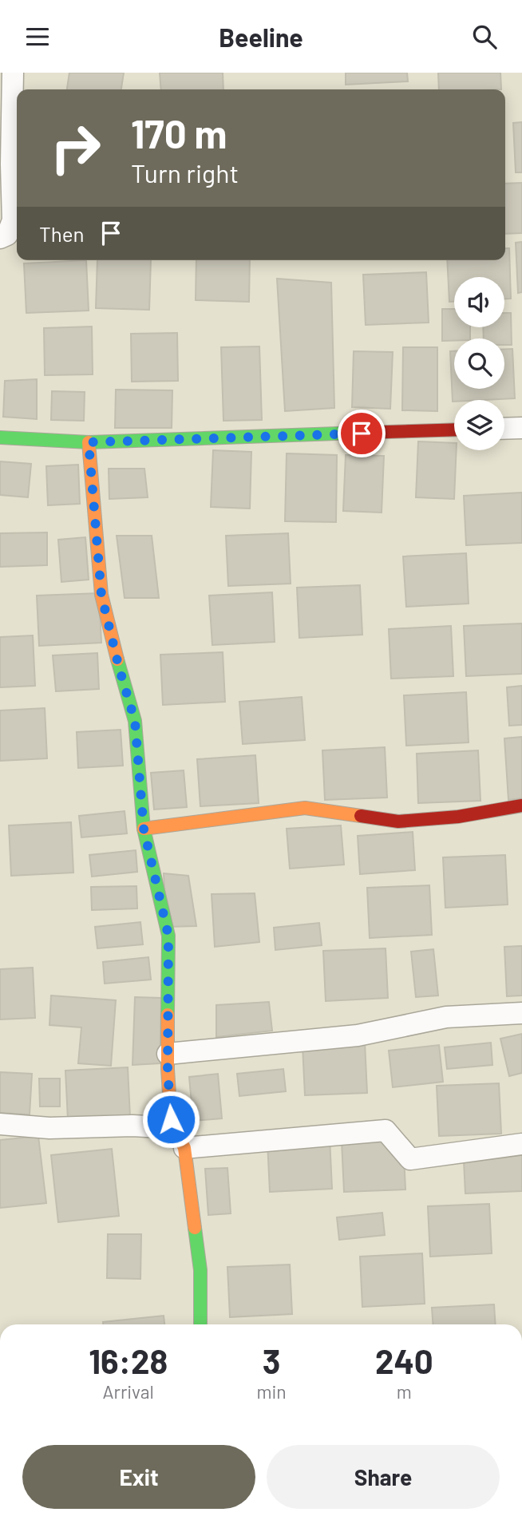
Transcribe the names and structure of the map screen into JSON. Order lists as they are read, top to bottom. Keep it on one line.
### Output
{"page":{"header":"Beeline","turn":["170 m","Turn right"],"then":"Then","eta":["16:28","Arrival","3","min","240","m"],"buttons":["Exit","Share"]}}
